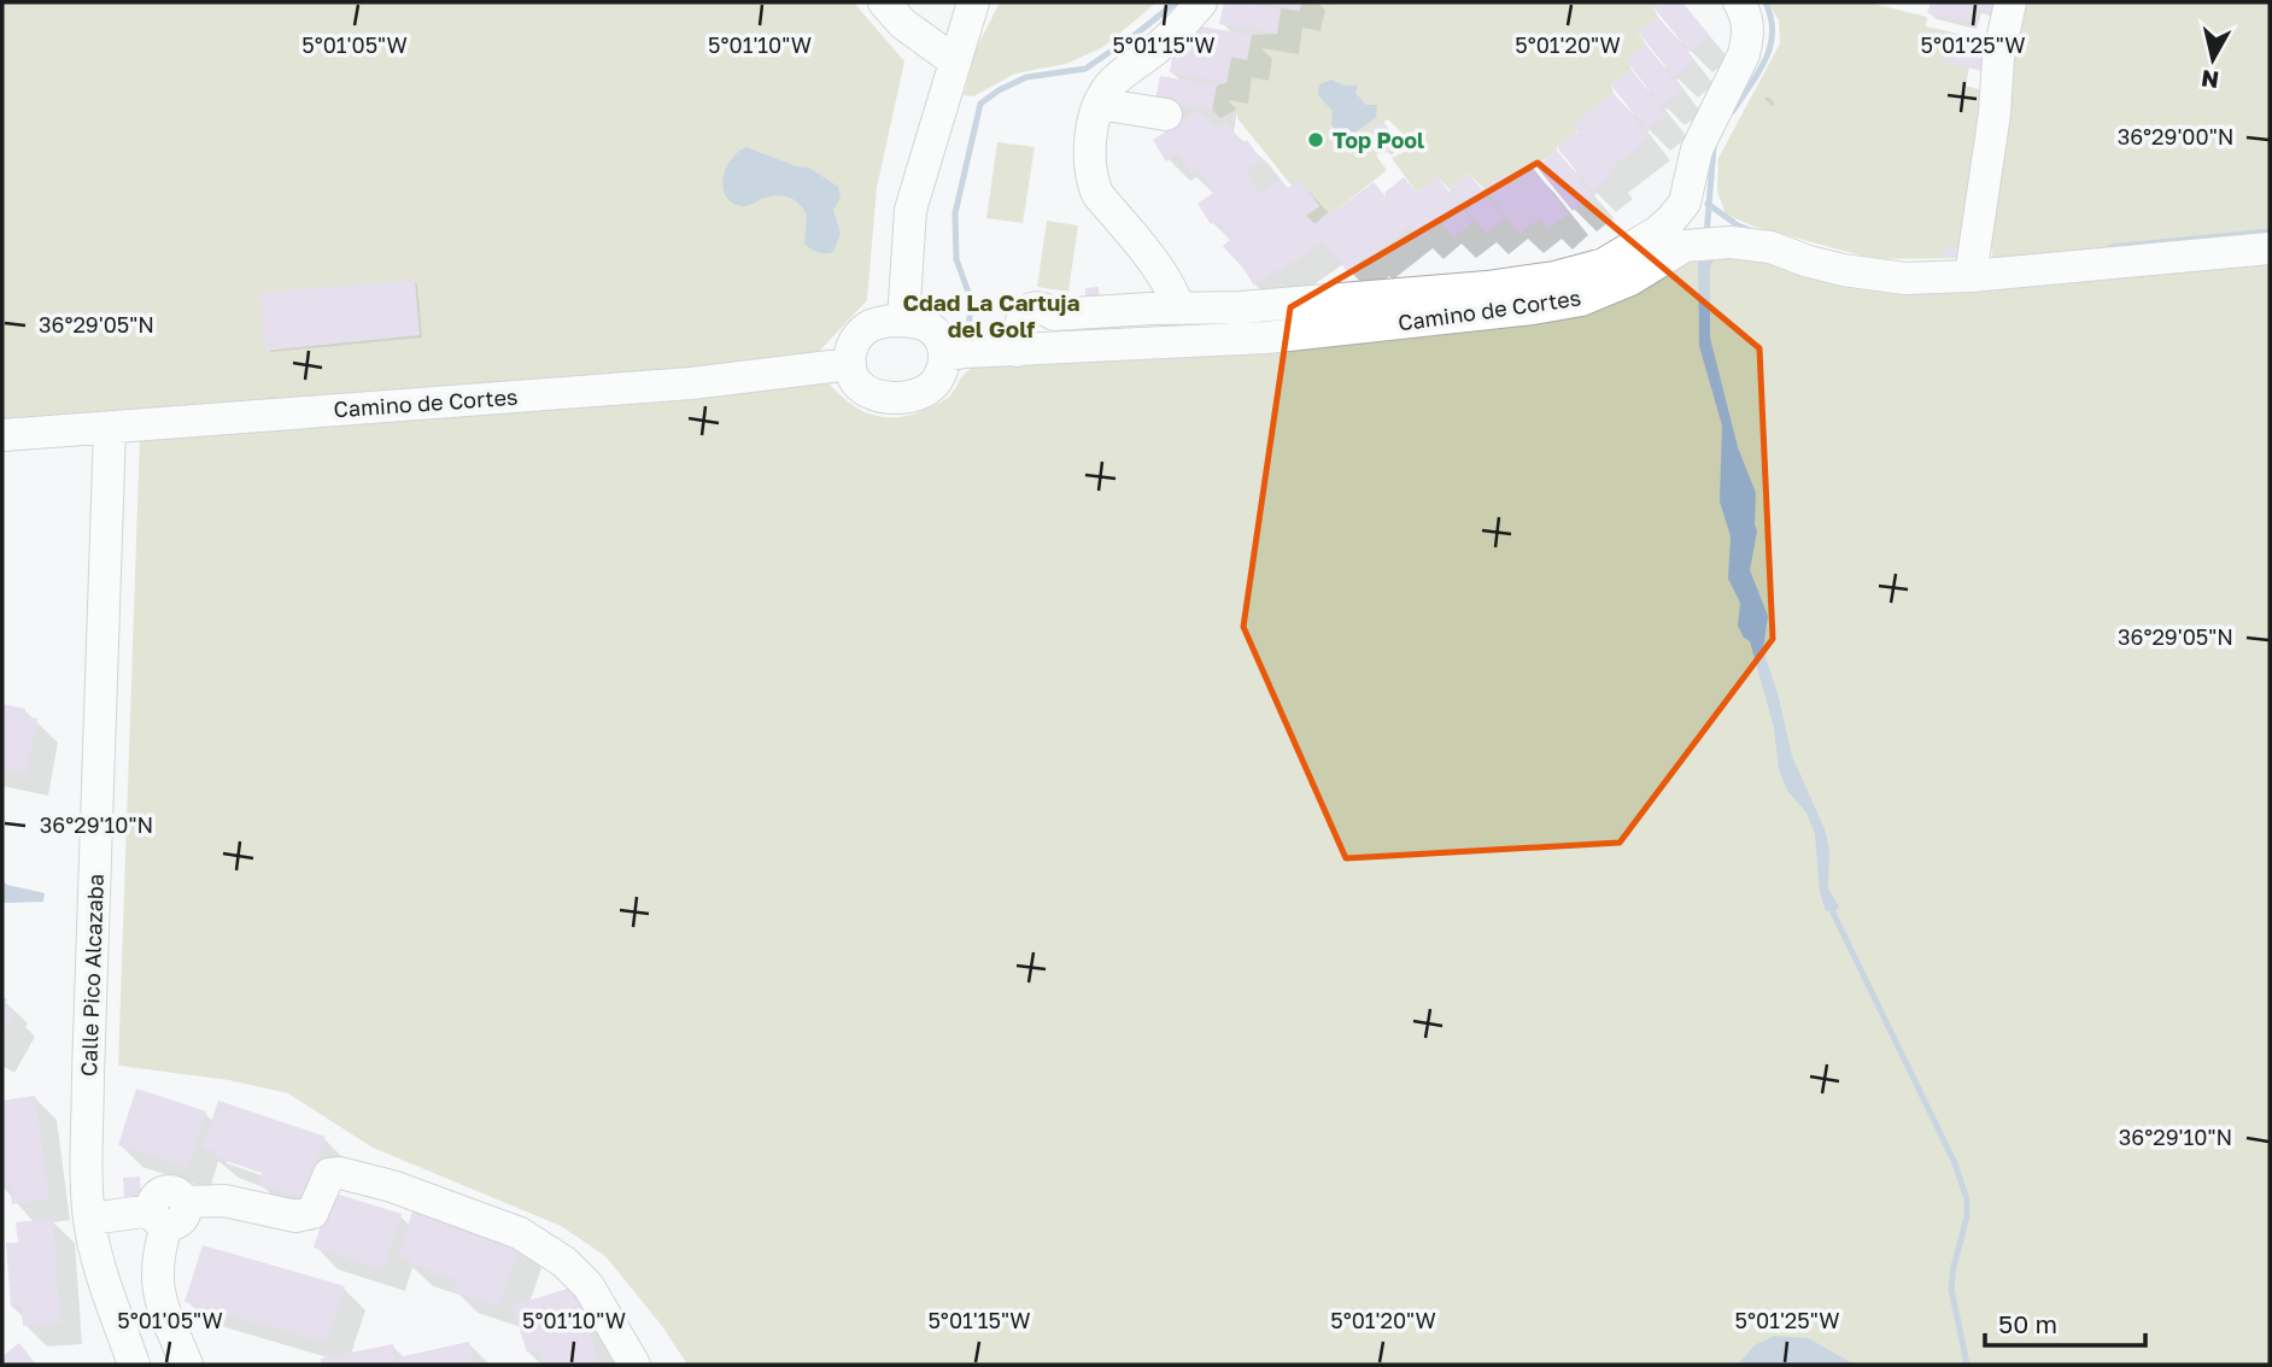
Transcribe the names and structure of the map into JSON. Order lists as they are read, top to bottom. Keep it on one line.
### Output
{"streets":{"street":["Camino de Cortes","Calle Pico Alcazaba"]},"crossings":[["Camino de Cortes","Calle Pico Alcazaba"]],"districts":["Cdad La Cartuja del Golf"],"places":["Top Pool"],"scale_bar":"50 m","north":"bottom","coordinates":["5°01'05\"W","5°01'10\"W","5°01'15\"W","5°01'20\"W","5°01'25\"W","36°29'00\"N","36°29'05\"N","36°29'10\"N"]}
